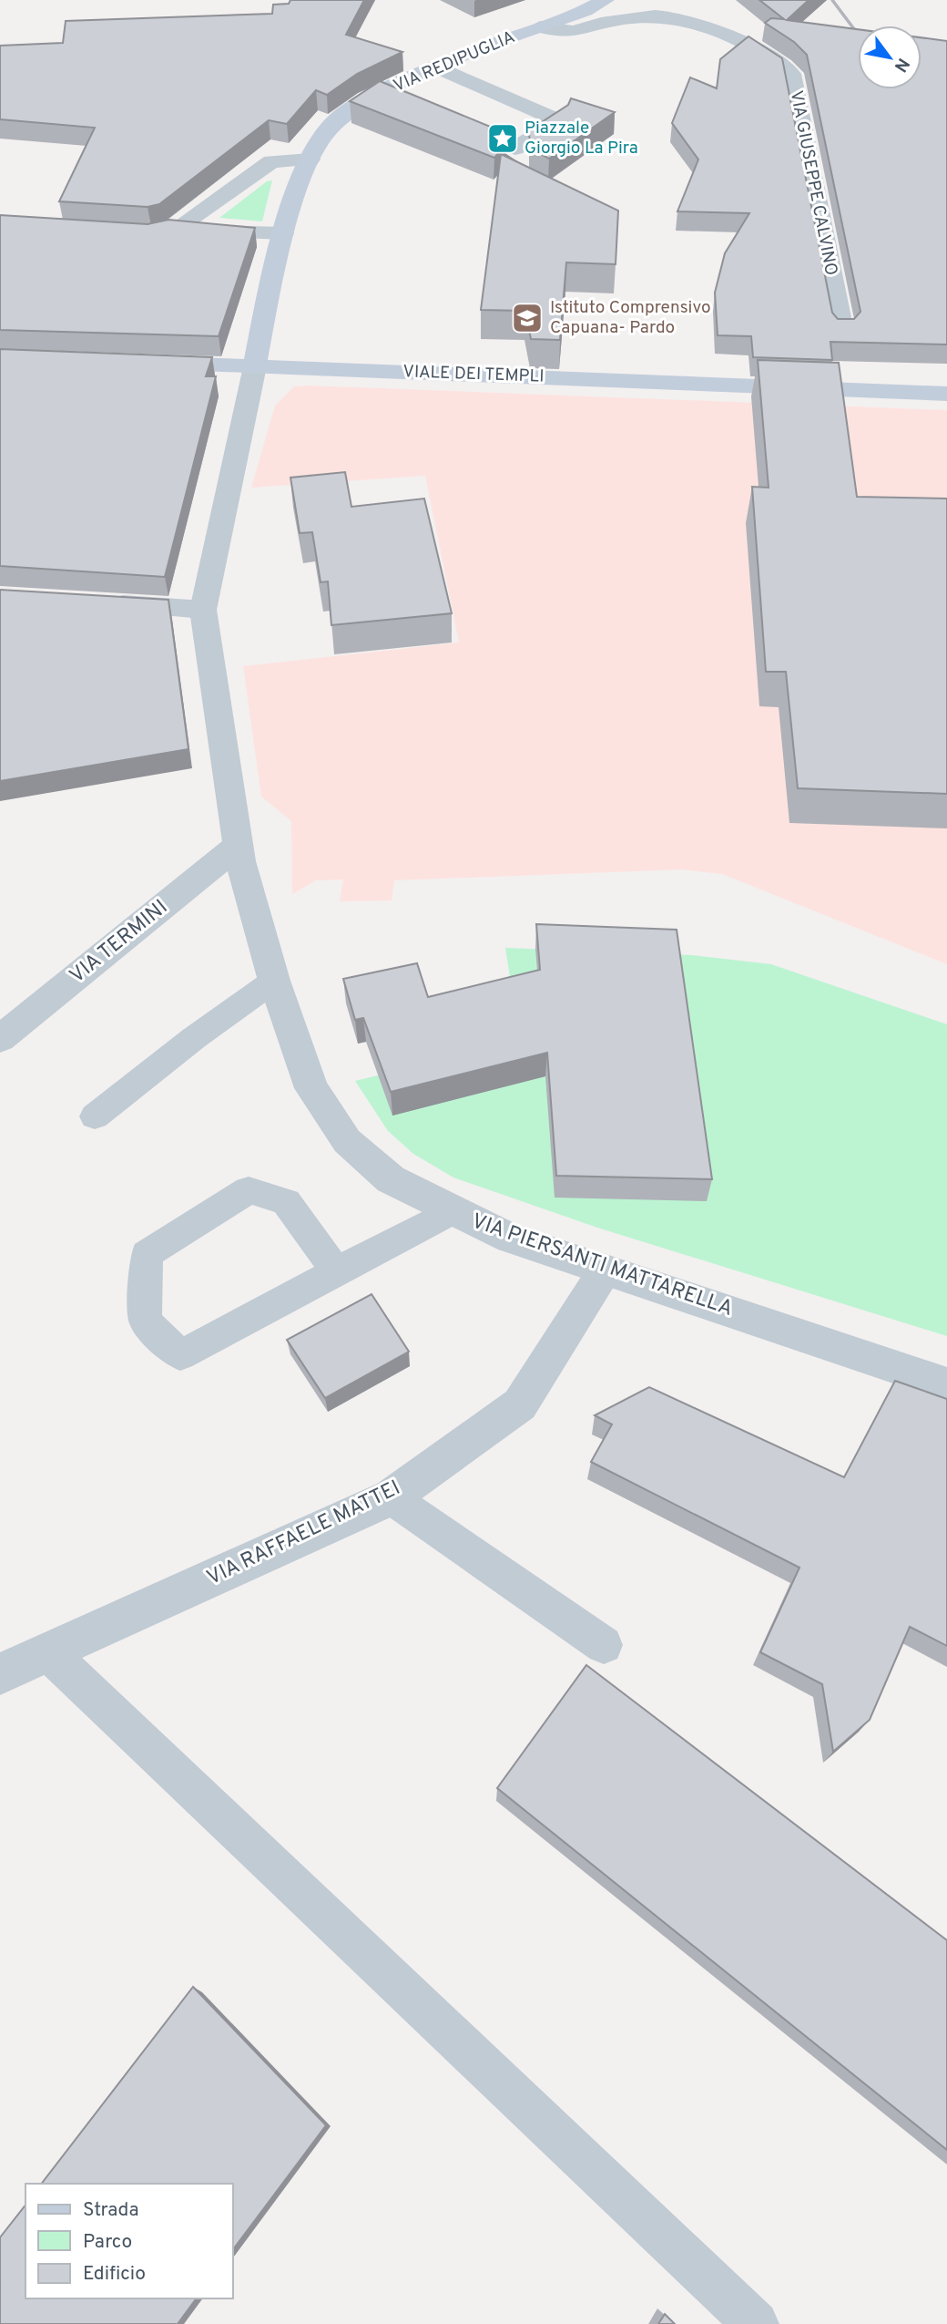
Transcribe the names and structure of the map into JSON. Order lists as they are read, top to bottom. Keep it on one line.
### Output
{"streets":{"main road":["VIA REDIPUGLIA","VIALE DEI TEMPLI"],"street":["VIA GIUSEPPE CALVINO","VIA TERMINI","VIA PIERSANTI MATTARELLA","VIA RAFFAELE MATTEI"]},"crossings":[["VIA REDIPUGLIA","VIA GIUSEPPE CALVINO"],["VIA REDIPUGLIA","VIALE DEI TEMPLI"],["VIA REDIPUGLIA","VIA PIERSANTI MATTARELLA"],["VIALE DEI TEMPLI","VIA PIERSANTI MATTARELLA"],["VIA TERMINI","VIA PIERSANTI MATTARELLA"],["VIA PIERSANTI MATTARELLA","VIA RAFFAELE MATTEI"]],"places":{"place":["Piazzale Giorgio La Pira"],"school or university":["Istituto Comprensivo Capuana- Pardo"]},"legend":["Strada","Parco","Edificio"],"north":"bottom right"}
